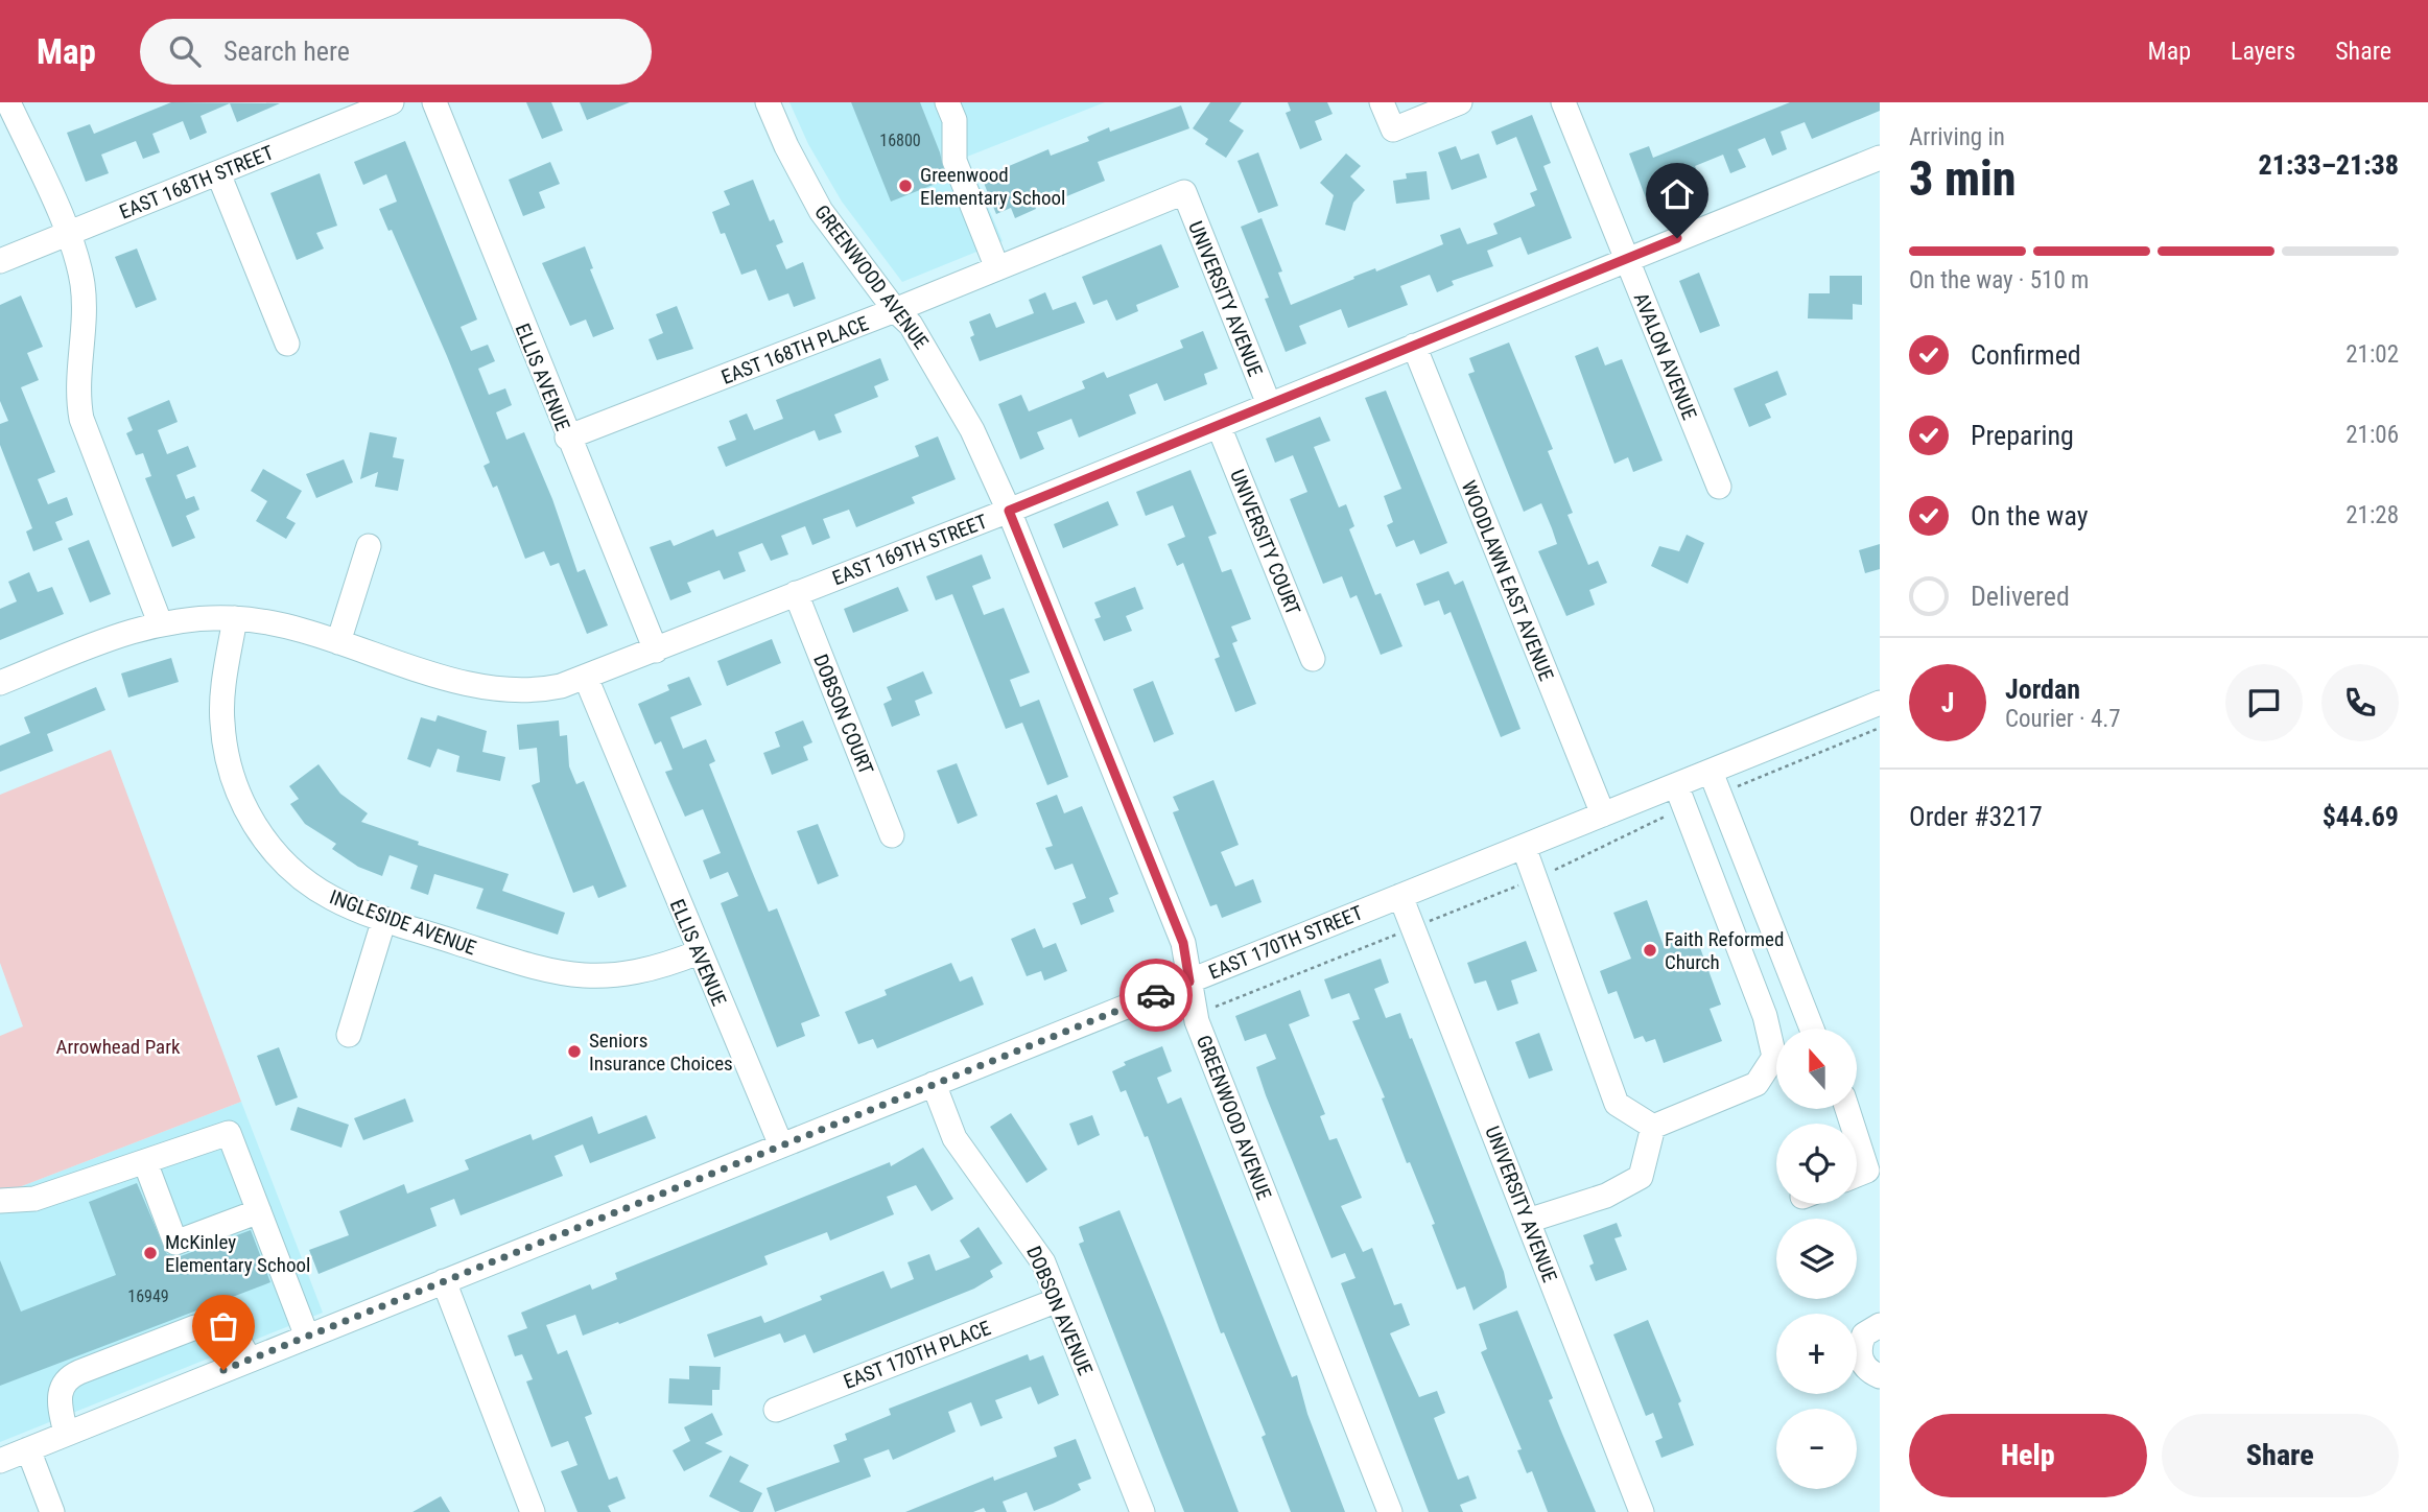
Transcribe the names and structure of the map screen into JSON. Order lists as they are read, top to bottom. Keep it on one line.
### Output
{"streets":{"street":["EAST 168TH STREET","GREENWOOD AVENUE","UNIVERSITY AVENUE","EAST 168TH PLACE","AVALON AVENUE","ELLIS AVENUE","UNIVERSITY COURT","EAST 169TH STREET","WOODLAWN EAST AVENUE","DOBSON COURT","INGLESIDE AVENUE","EAST 170TH STREET","DOBSON AVENUE","EAST 170TH PLACE"]},"crossings":[["GREENWOOD AVENUE","EAST 168TH PLACE"],["GREENWOOD AVENUE","EAST 169TH STREET"],["GREENWOOD AVENUE","EAST 170TH STREET"],["UNIVERSITY AVENUE","EAST 168TH PLACE"],["UNIVERSITY AVENUE","EAST 169TH STREET"],["UNIVERSITY AVENUE","EAST 170TH STREET"],["EAST 168TH PLACE","ELLIS AVENUE"],["AVALON AVENUE","EAST 169TH STREET"],["ELLIS AVENUE","EAST 169TH STREET"],["ELLIS AVENUE","INGLESIDE AVENUE"],["ELLIS AVENUE","EAST 170TH STREET"],["UNIVERSITY COURT","EAST 169TH STREET"],["EAST 169TH STREET","WOODLAWN EAST AVENUE"],["EAST 169TH STREET","DOBSON COURT"],["EAST 169TH STREET","INGLESIDE AVENUE"],["WOODLAWN EAST AVENUE","EAST 170TH STREET"],["EAST 170TH STREET","DOBSON AVENUE"],["DOBSON AVENUE","EAST 170TH PLACE"]],"parks":["Arrowhead Park"],"places":["Greenwood Elementary School","Faith Reformed Church","Seniors Insurance Choices","McKinley Elementary School"],"house_numbers":["16800","16949"],"north":"top","page":{"header":"Map","search":"Search here","nav":["Map","Layers","Share"],"heading":["3 min","Arriving in","21:33–21:38"],"panel":["Jordan","Courier · 4.7","Order #3217","$44.69"],"bar":"On the way · 510 m","list":[["Confirmed","21:02"],["Preparing","21:06"],["On the way","21:28"],"Delivered"],"round":"J","map_buttons":["+","−"],"buttons":["Help","Share"]}}
